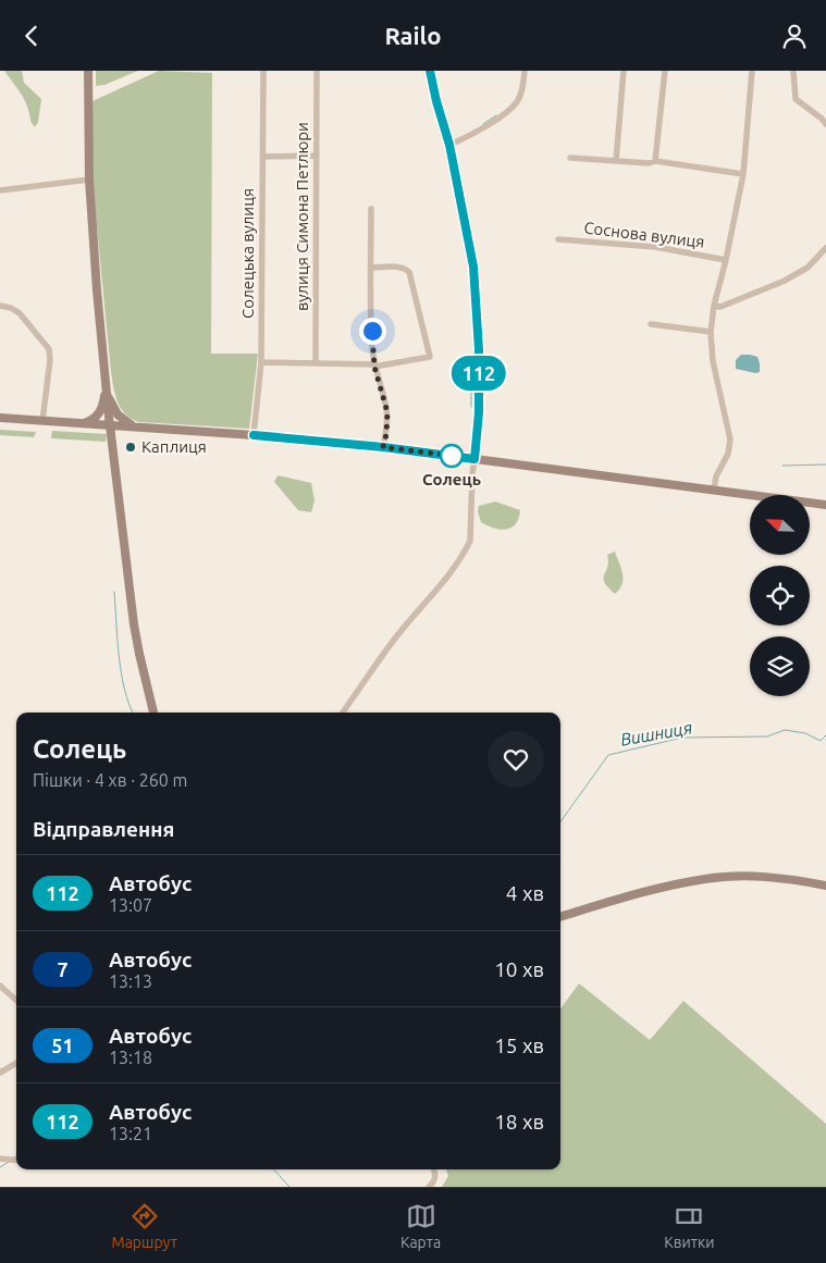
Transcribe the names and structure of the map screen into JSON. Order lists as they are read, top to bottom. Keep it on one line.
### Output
{"streets":{"street":["вулиця Симона Петлюри","Соснова вулиця","Солецька вулиця"]},"water":["Вишниця"],"places":["Каплиця","Солець"],"lines":["bus line 112"],"north":"top left","page":{"header":"Railo","on_map":"112","heading":[["Солець","Пішки · 4 хв · 260 m"],"Відправлення"],"list":[{"mark":"112","name":"Автобус","note":"13:07","value":"4 хв"},{"mark":"7","name":"Автобус","note":"13:13","value":"10 хв"},{"mark":"51","name":"Автобус","note":"13:18","value":"15 хв"},{"mark":"112","name":"Автобус","note":"13:21","value":"18 хв"}],"tabs":["Маршрут","Карта","Квитки"]}}
